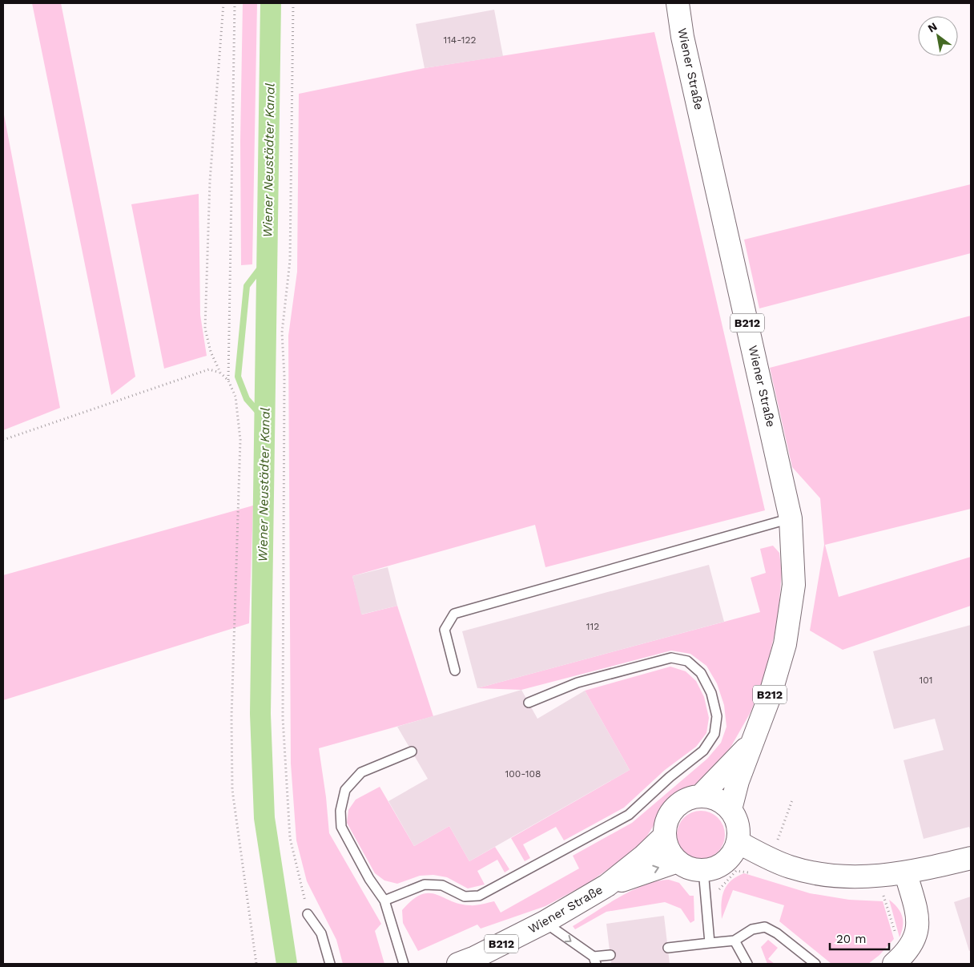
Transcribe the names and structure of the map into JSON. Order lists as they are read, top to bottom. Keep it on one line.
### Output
{"streets":{"main road":["Wiener Straße","B212"]},"water":["Wiener Neustädter Kanal"],"house_numbers":["114-122","112","101","100-108"],"scale_bar":"20 m","north":"top left"}
